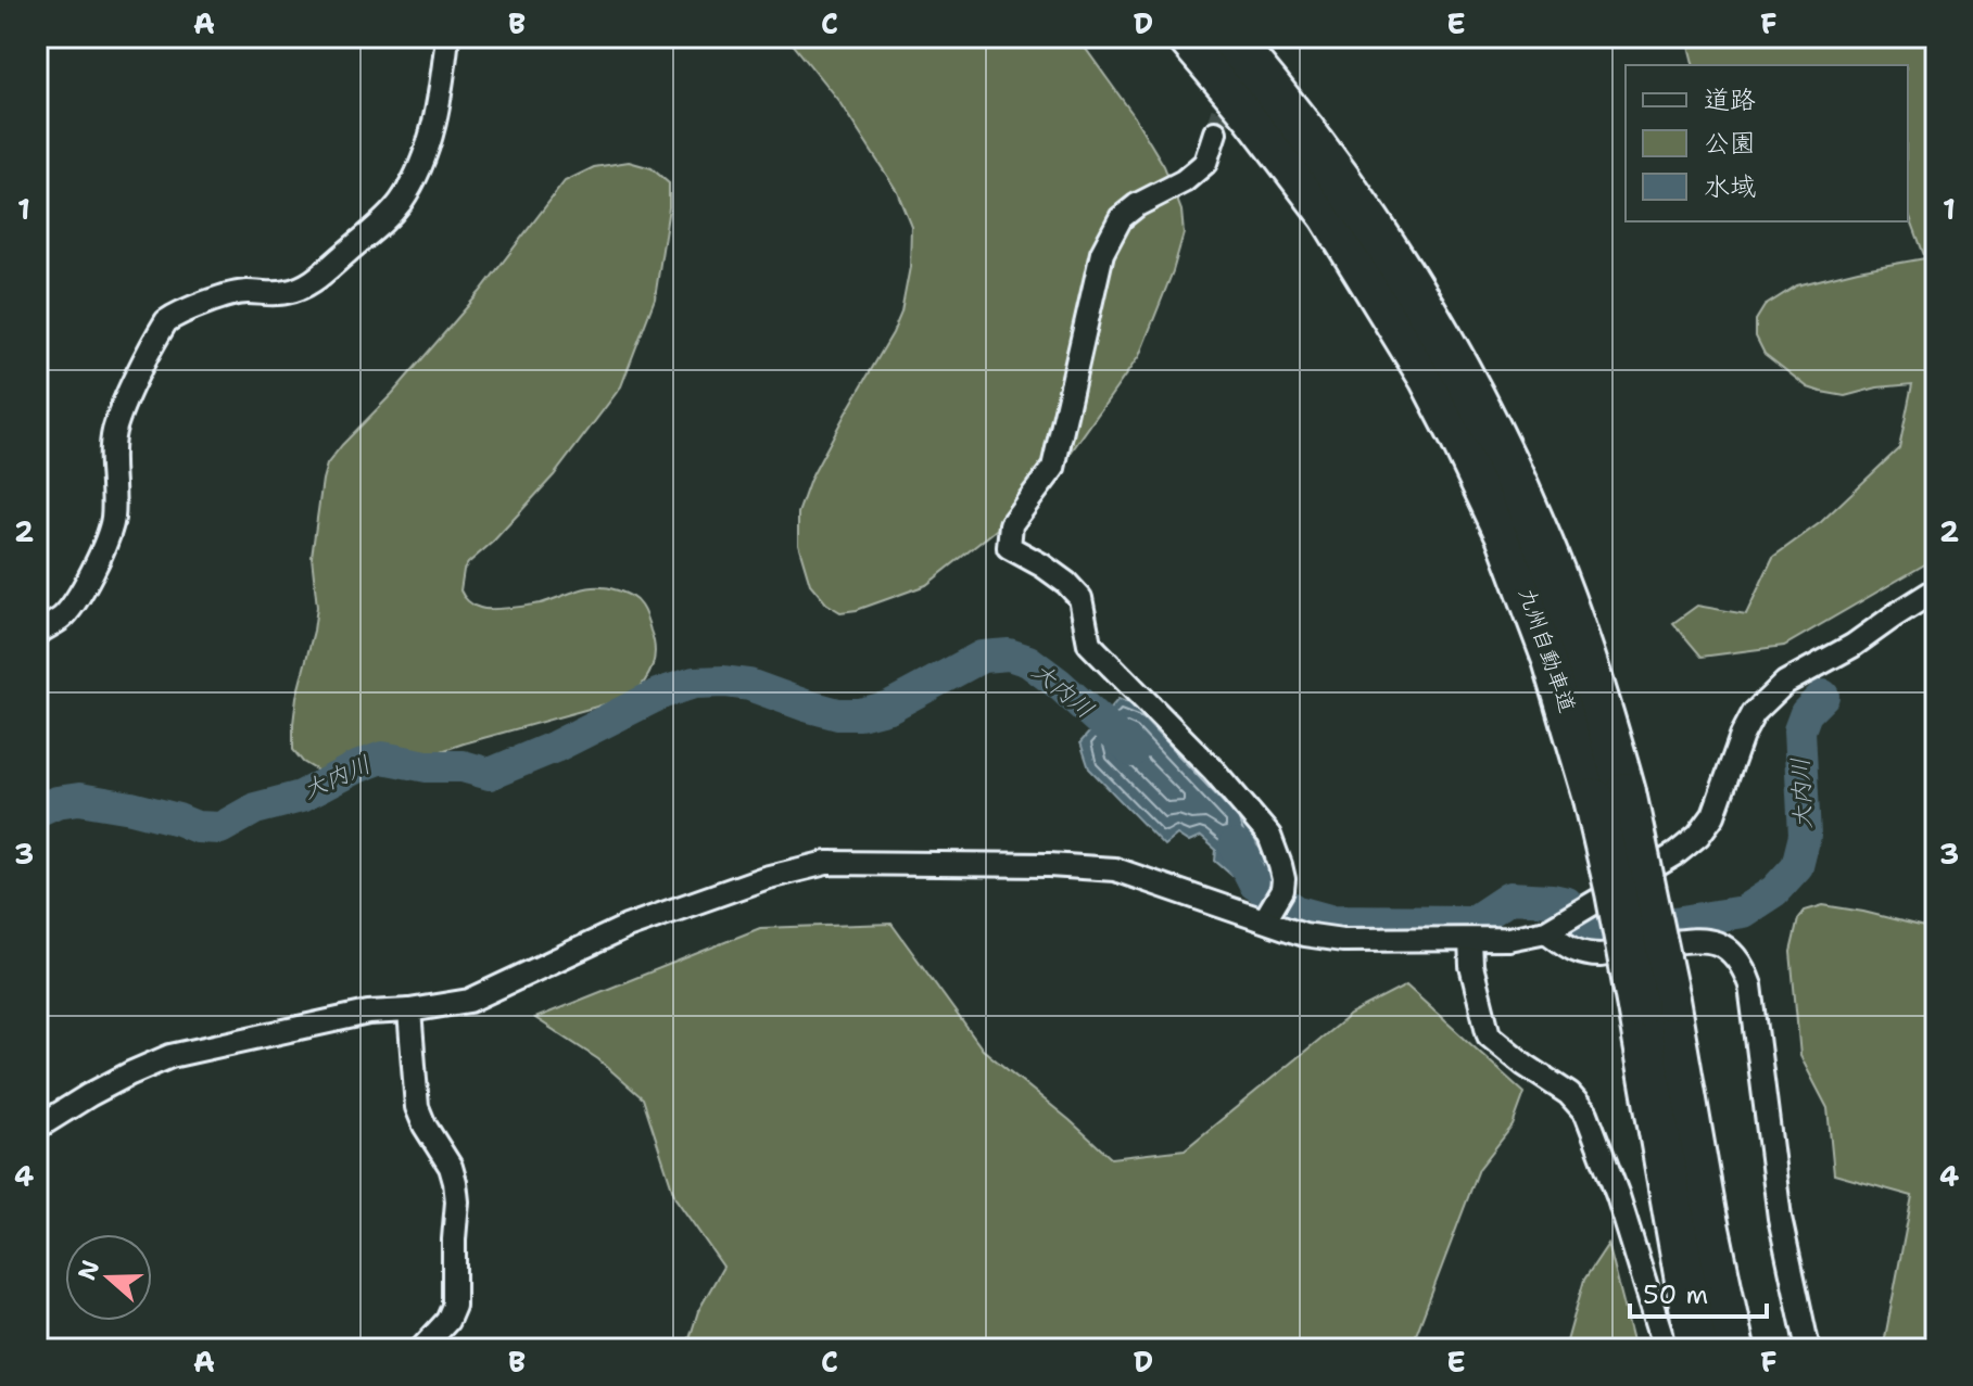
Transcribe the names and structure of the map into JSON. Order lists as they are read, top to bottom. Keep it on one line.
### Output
{"streets":{"highway":["九州自動車道"]},"water":["大内川"],"legend":["道路","公園","水域"],"scale_bar":"50 m","north":"left","grid":{"columns":["A","B","C","D","E","F"],"rows":["1","2","3","4"]}}
